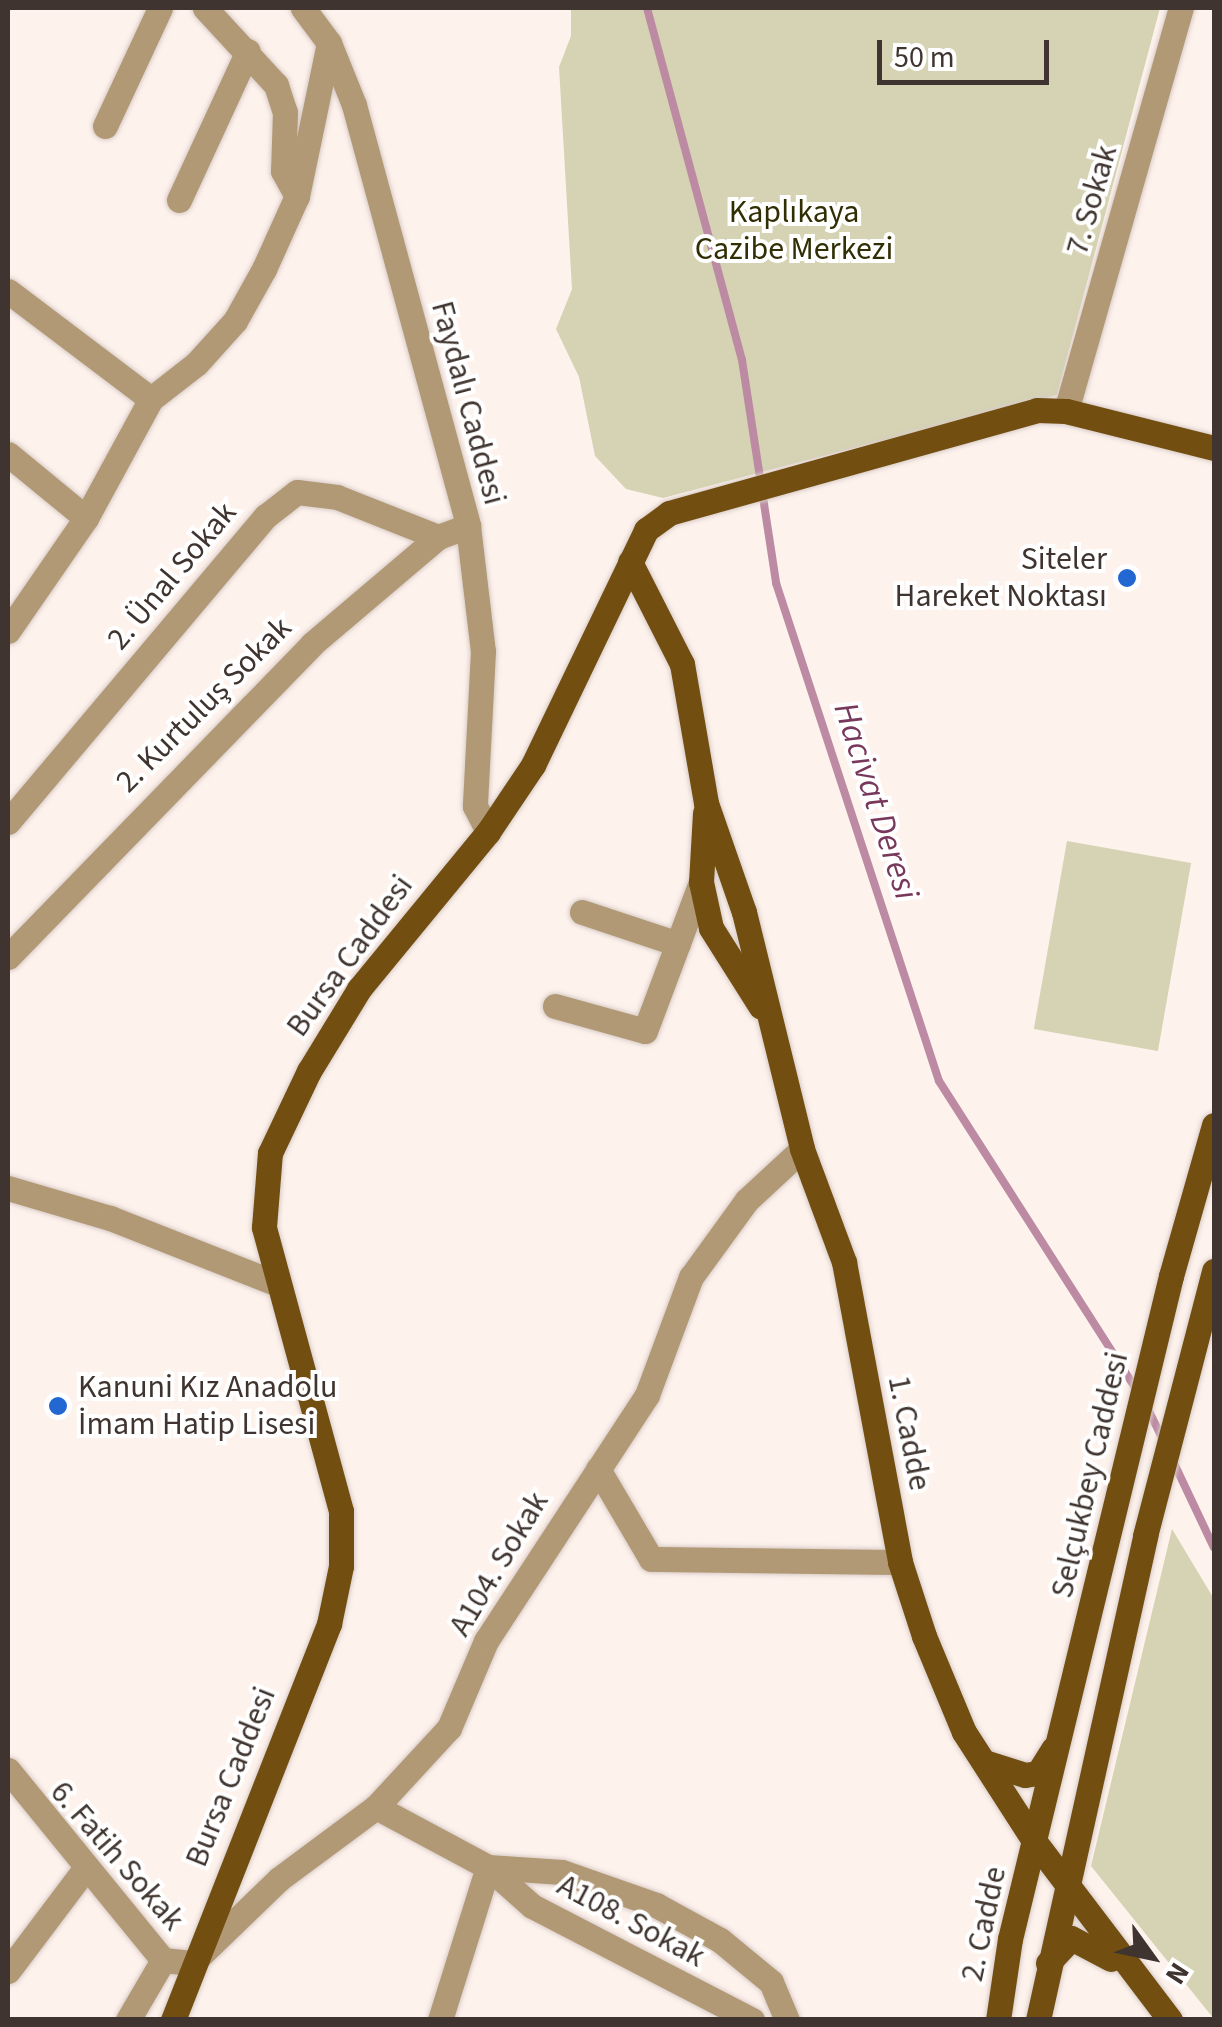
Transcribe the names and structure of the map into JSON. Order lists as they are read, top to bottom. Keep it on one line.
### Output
{"streets":{"main road":["Bursa Caddesi","1. Cadde","Selçukbey Caddesi","2. Cadde"],"street":["7. Sokak","Faydalı Caddesi","2. Ünal Sokak","2. Kurtuluş Sokak","A104. Sokak","6. Fatih Sokak","A108. Sokak"]},"crossings":[["7. Sokak","Bursa Caddesi"],["Faydalı Caddesi","2. Kurtuluş Sokak"],["Faydalı Caddesi","Bursa Caddesi"],["2. Ünal Sokak","2. Kurtuluş Sokak"],["Bursa Caddesi","A104. Sokak"],["Bursa Caddesi","6. Fatih Sokak"],["1. Cadde","Selçukbey Caddesi"],["1. Cadde","A104. Sokak"],["1. Cadde","2. Cadde"],["Selçukbey Caddesi","2. Cadde"],["A104. Sokak","6. Fatih Sokak"],["A104. Sokak","A108. Sokak"]],"water":["Hacivat Deresi"],"parks":["Kaplıkaya Cazibe Merkezi"],"places":["Siteler Hareket Noktası","Kanuni Kız Anadolu İmam Hatip Lisesi"],"scale_bar":"50 m","north":"bottom right"}
